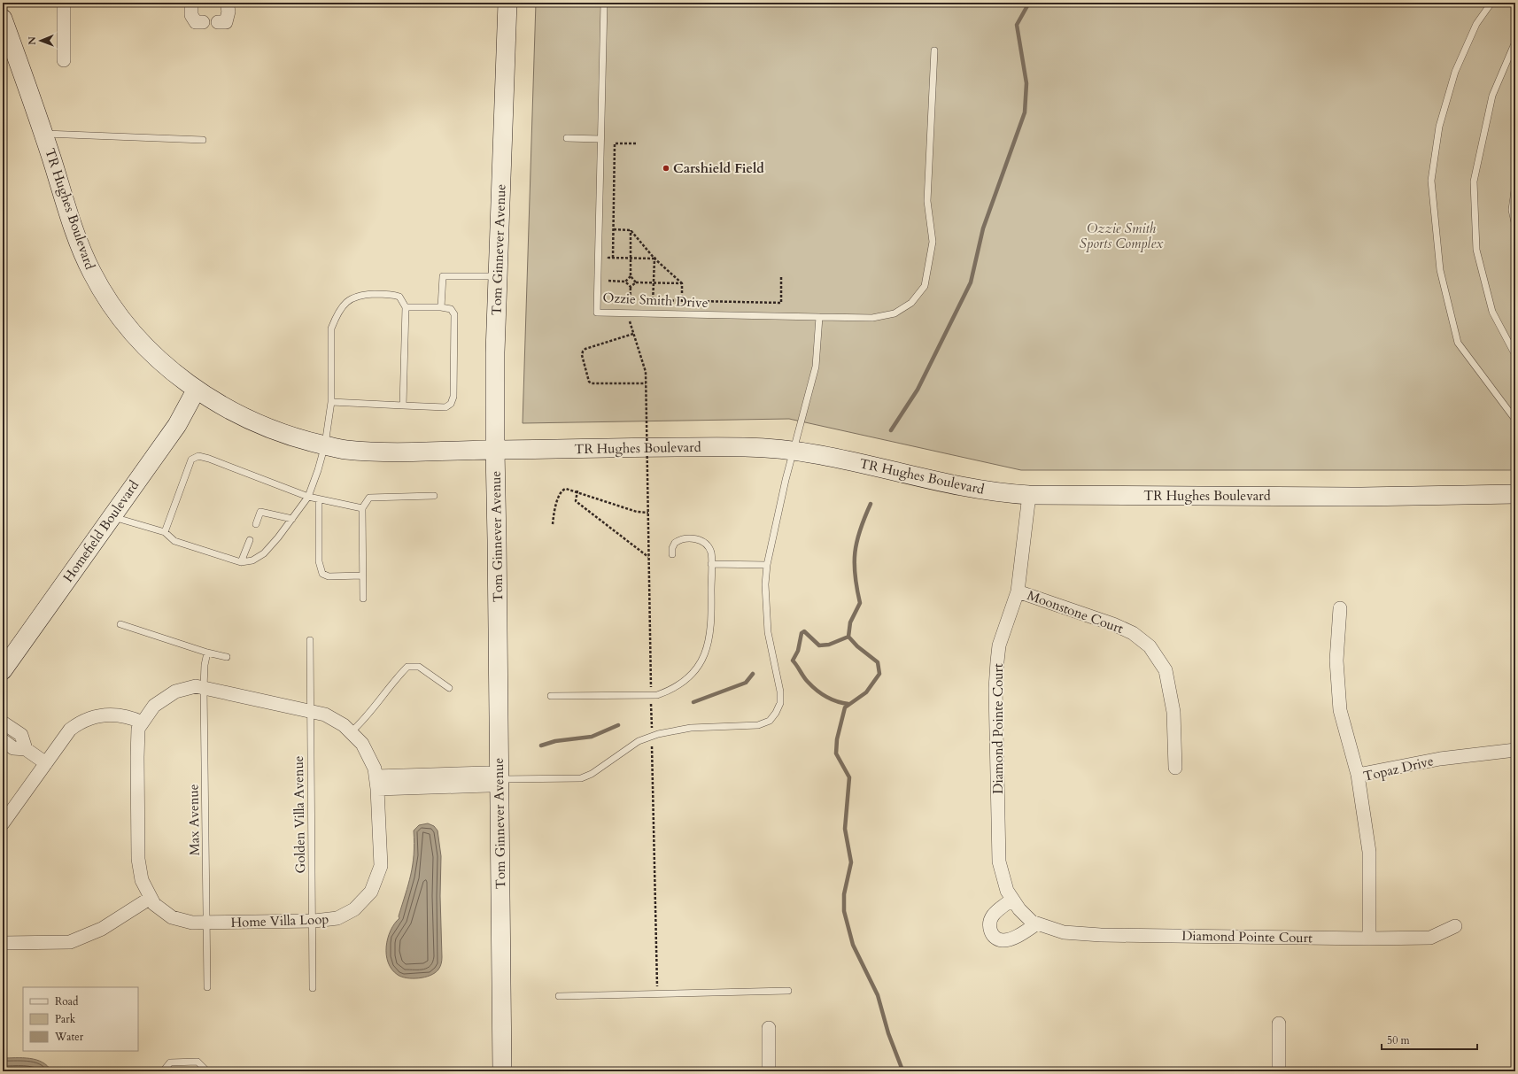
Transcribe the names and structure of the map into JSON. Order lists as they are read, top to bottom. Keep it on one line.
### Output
{"streets":{"main road":["TR Hughes Boulevard","Tom Ginnever Avenue","Homefield Boulevard"],"street":["Moonstone Court","Diamond Pointe Court","Topaz Drive","Home Villa Loop"],"lane":["Ozzie Smith Drive","Golden Villa Avenue","Max Avenue"]},"crossings":[["TR Hughes Boulevard","Tom Ginnever Avenue"],["TR Hughes Boulevard","Homefield Boulevard"],["TR Hughes Boulevard","Diamond Pointe Court"],["Moonstone Court","Diamond Pointe Court"],["Diamond Pointe Court","Topaz Drive"],["Golden Villa Avenue","Home Villa Loop"],["Max Avenue","Home Villa Loop"]],"parks":["Ozzie Smith Sports Complex"],"places":["Carshield Field"],"legend":["Road","Park","Water"],"scale_bar":"50 m","north":"left"}
